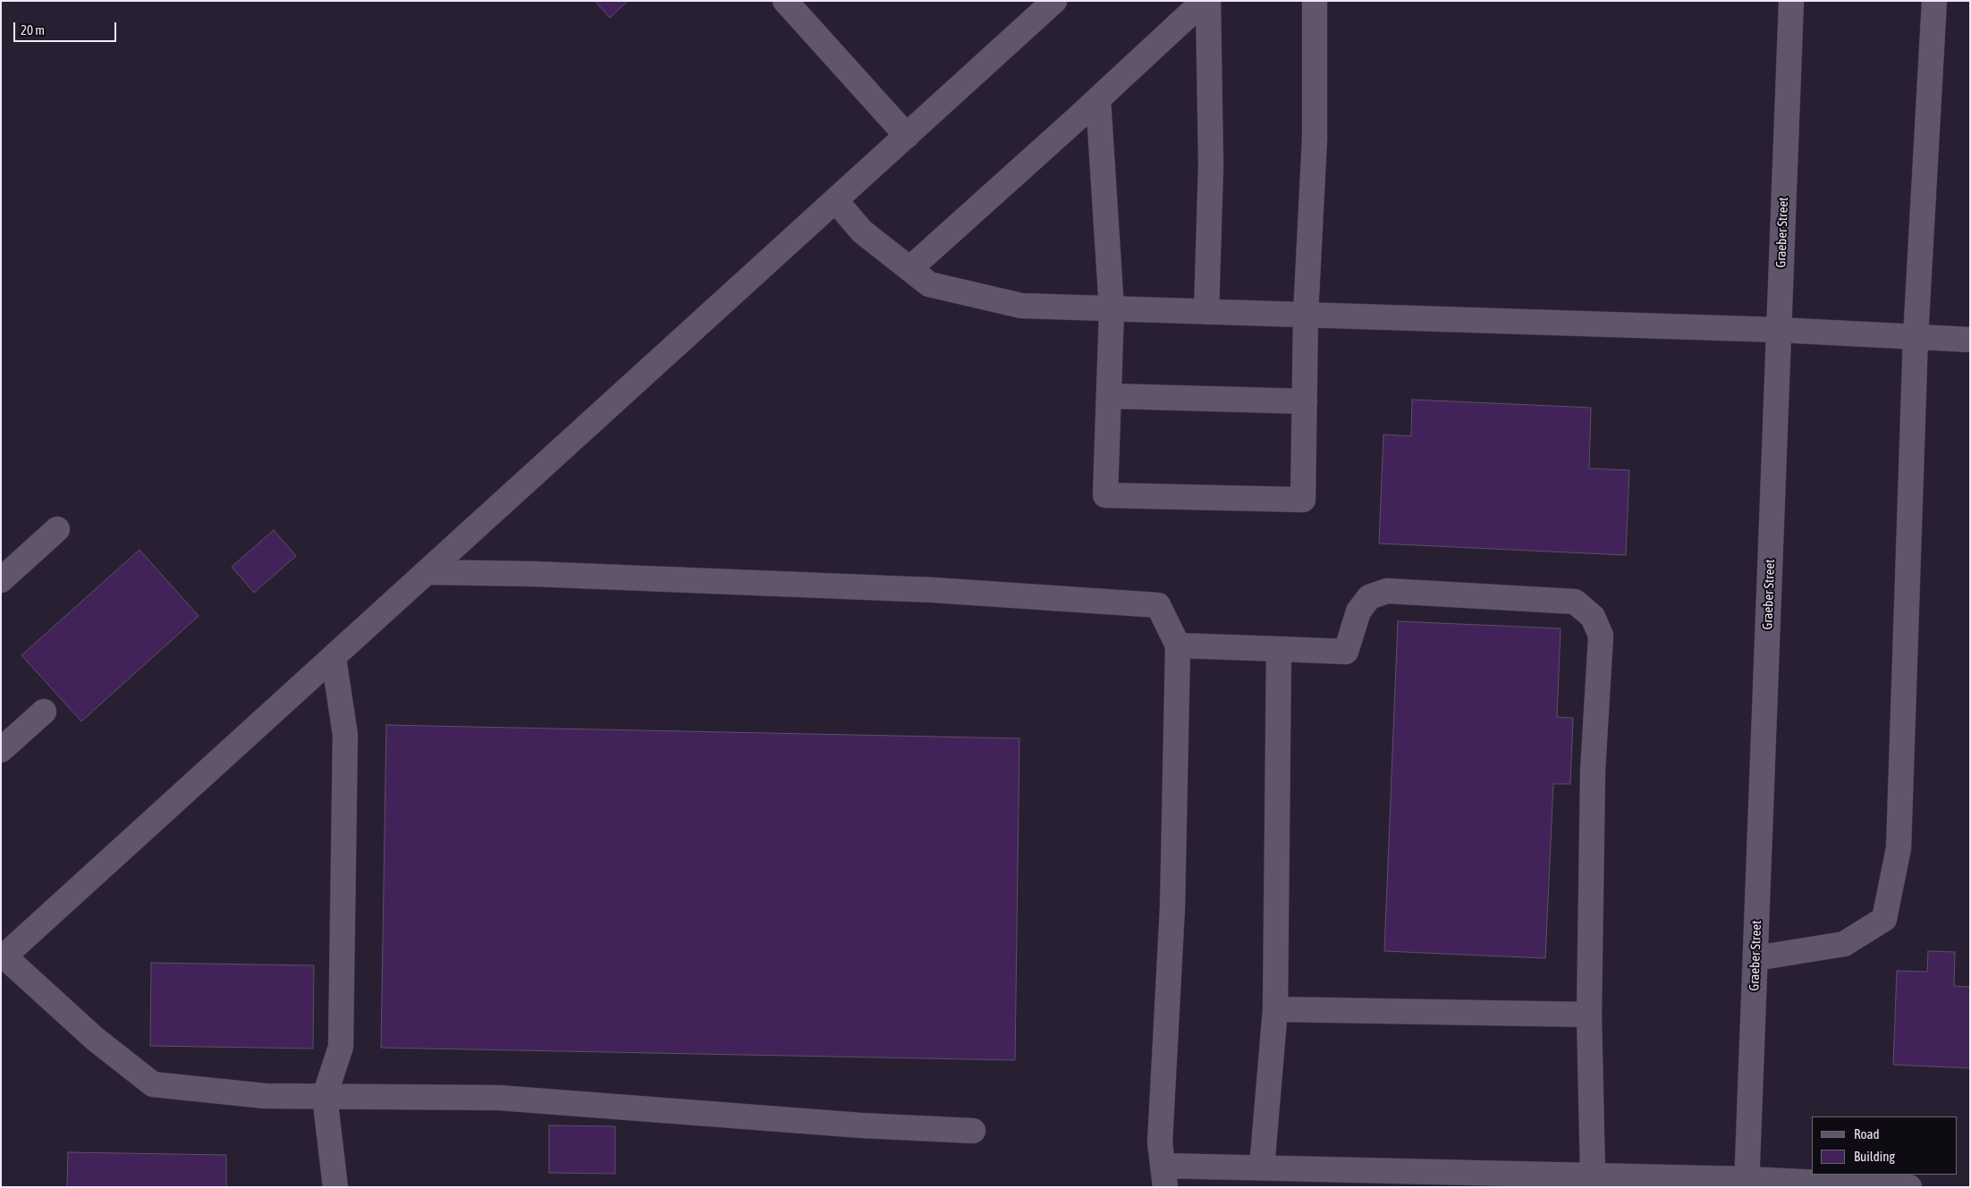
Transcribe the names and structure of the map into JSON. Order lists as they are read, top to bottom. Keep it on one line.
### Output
{"streets":{"street":["Graeber Street"]},"legend":["Road","Building"],"scale_bar":"20 m"}
